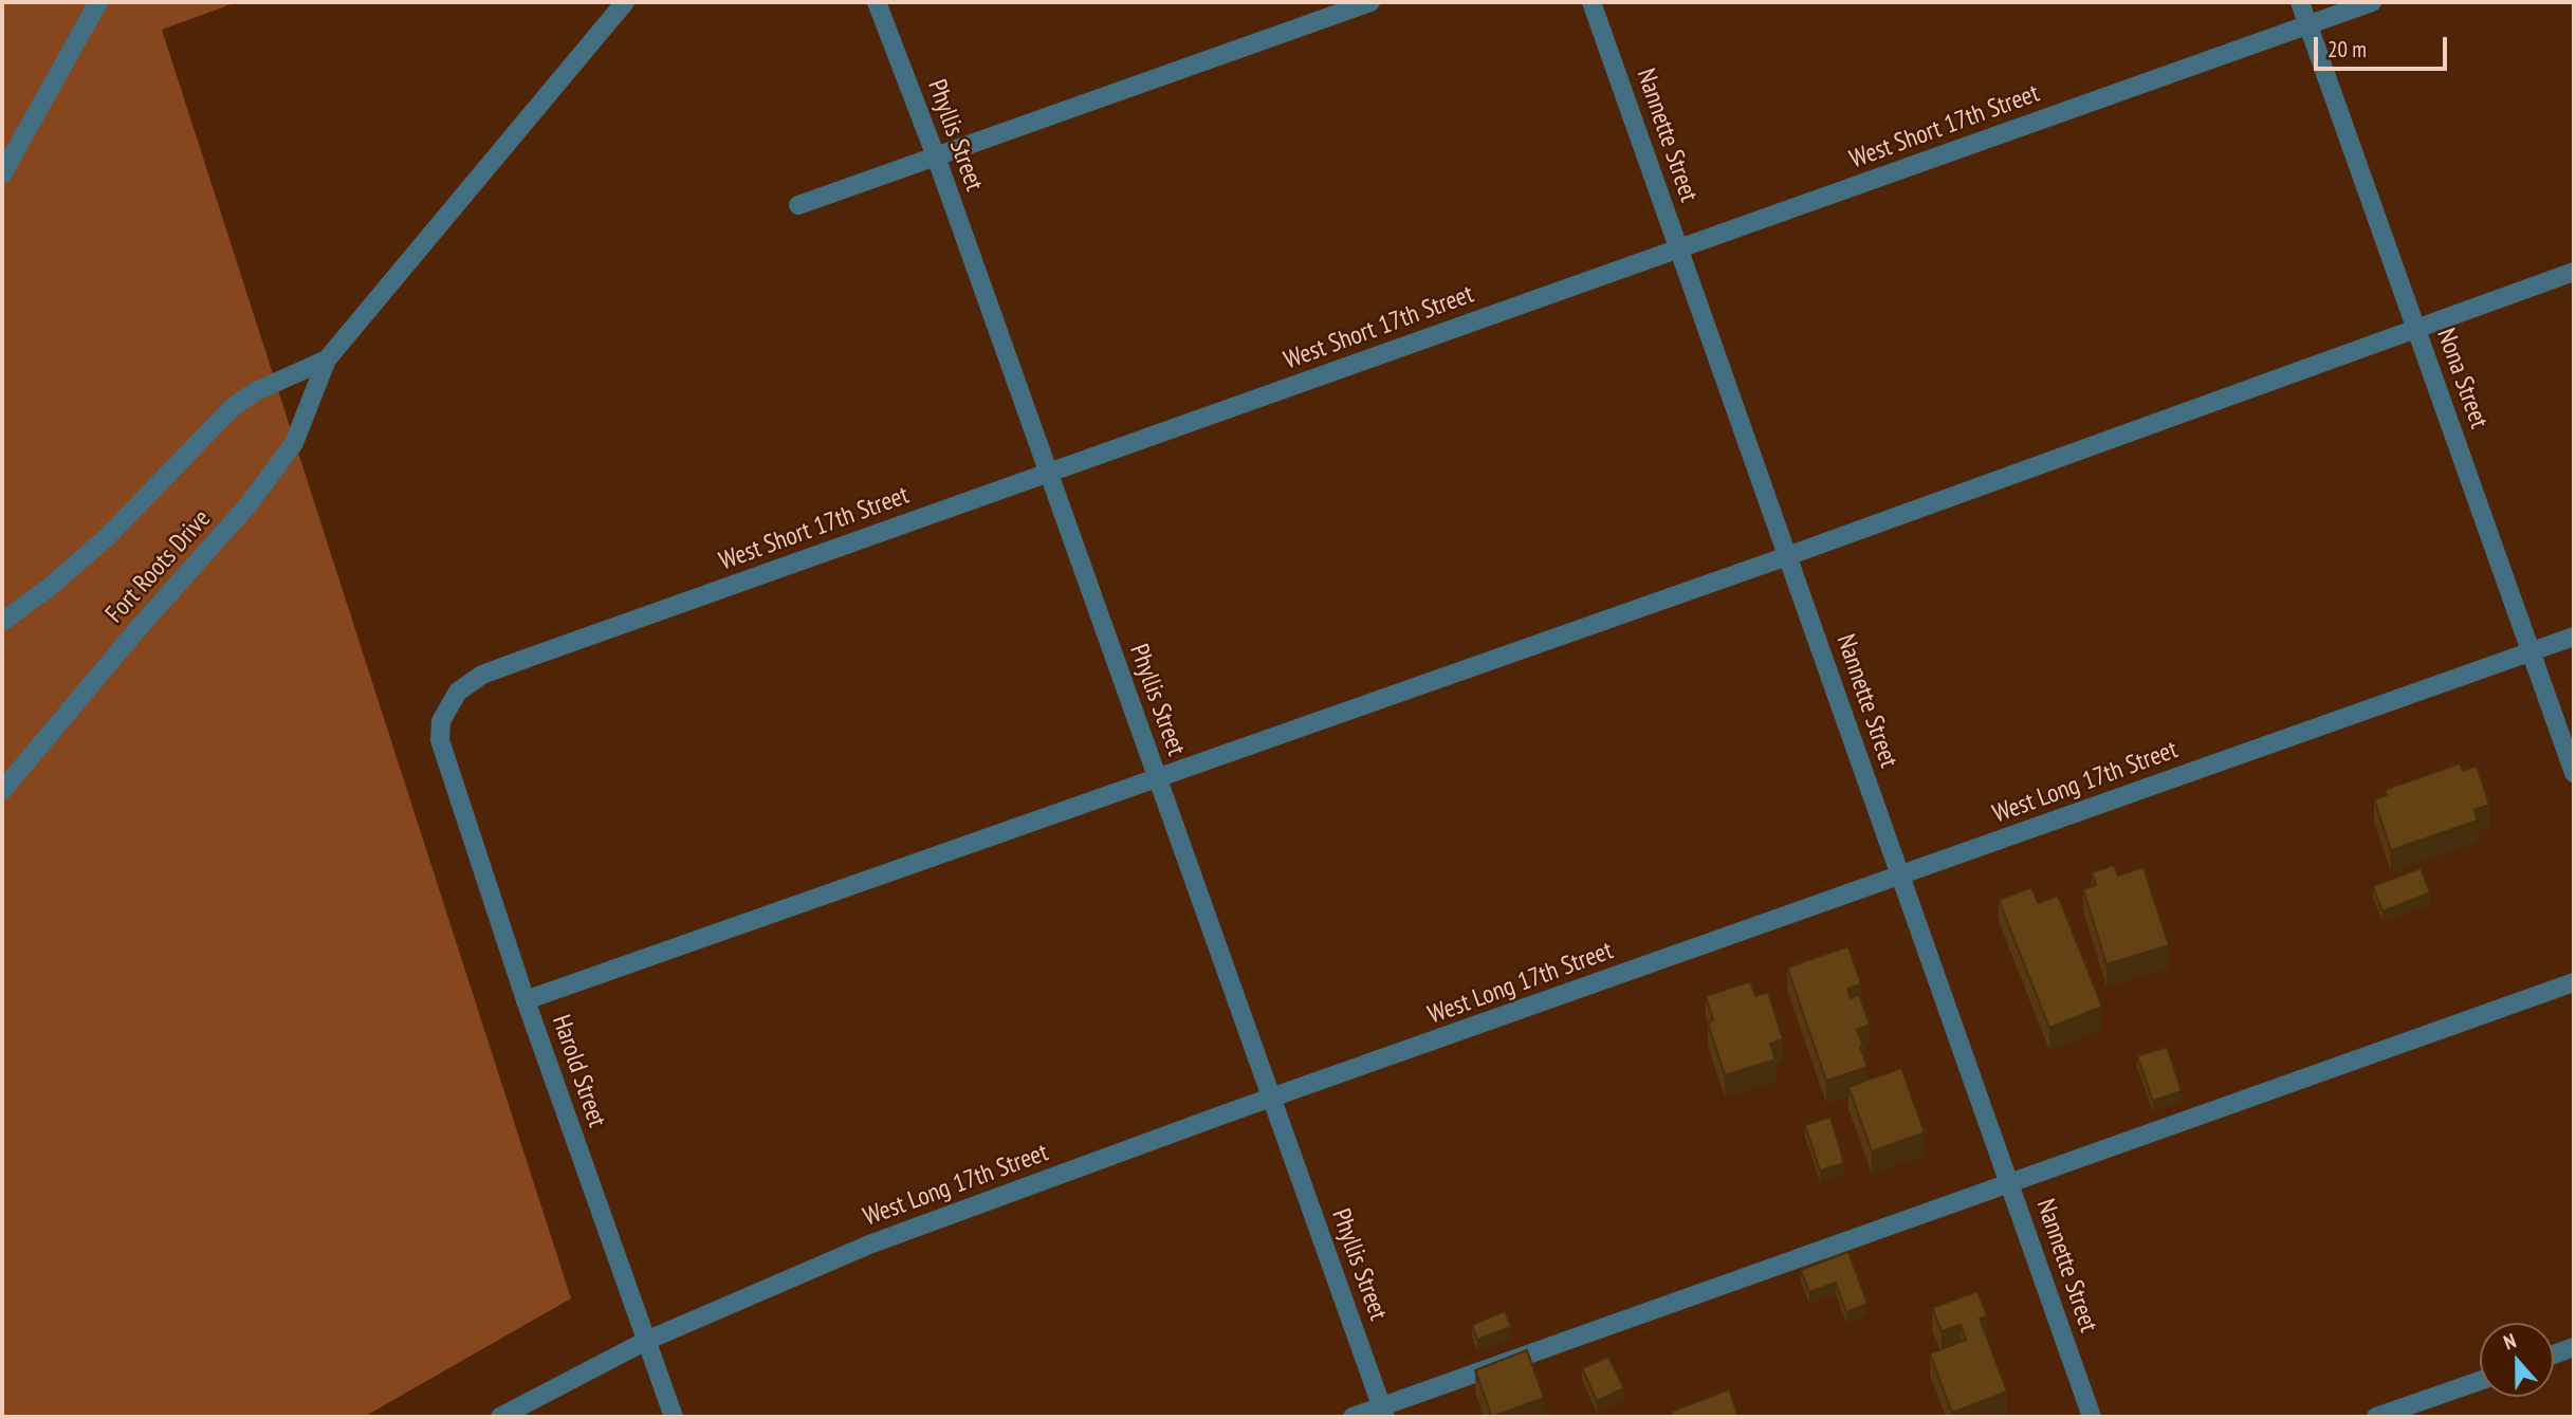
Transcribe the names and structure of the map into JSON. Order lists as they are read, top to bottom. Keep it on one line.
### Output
{"streets":{"street":["West Short 17th Street","Phyllis Street","Nannette Street","Nona Street","Fort Roots Drive","West Long 17th Street","Harold Street"]},"crossings":[["West Short 17th Street","Phyllis Street"],["West Short 17th Street","Nannette Street"],["West Short 17th Street","Nona Street"],["West Short 17th Street","Harold Street"],["Phyllis Street","West Long 17th Street"],["Nannette Street","West Long 17th Street"],["Nona Street","West Long 17th Street"],["West Long 17th Street","Harold Street"]],"scale_bar":"20 m","north":"top"}
